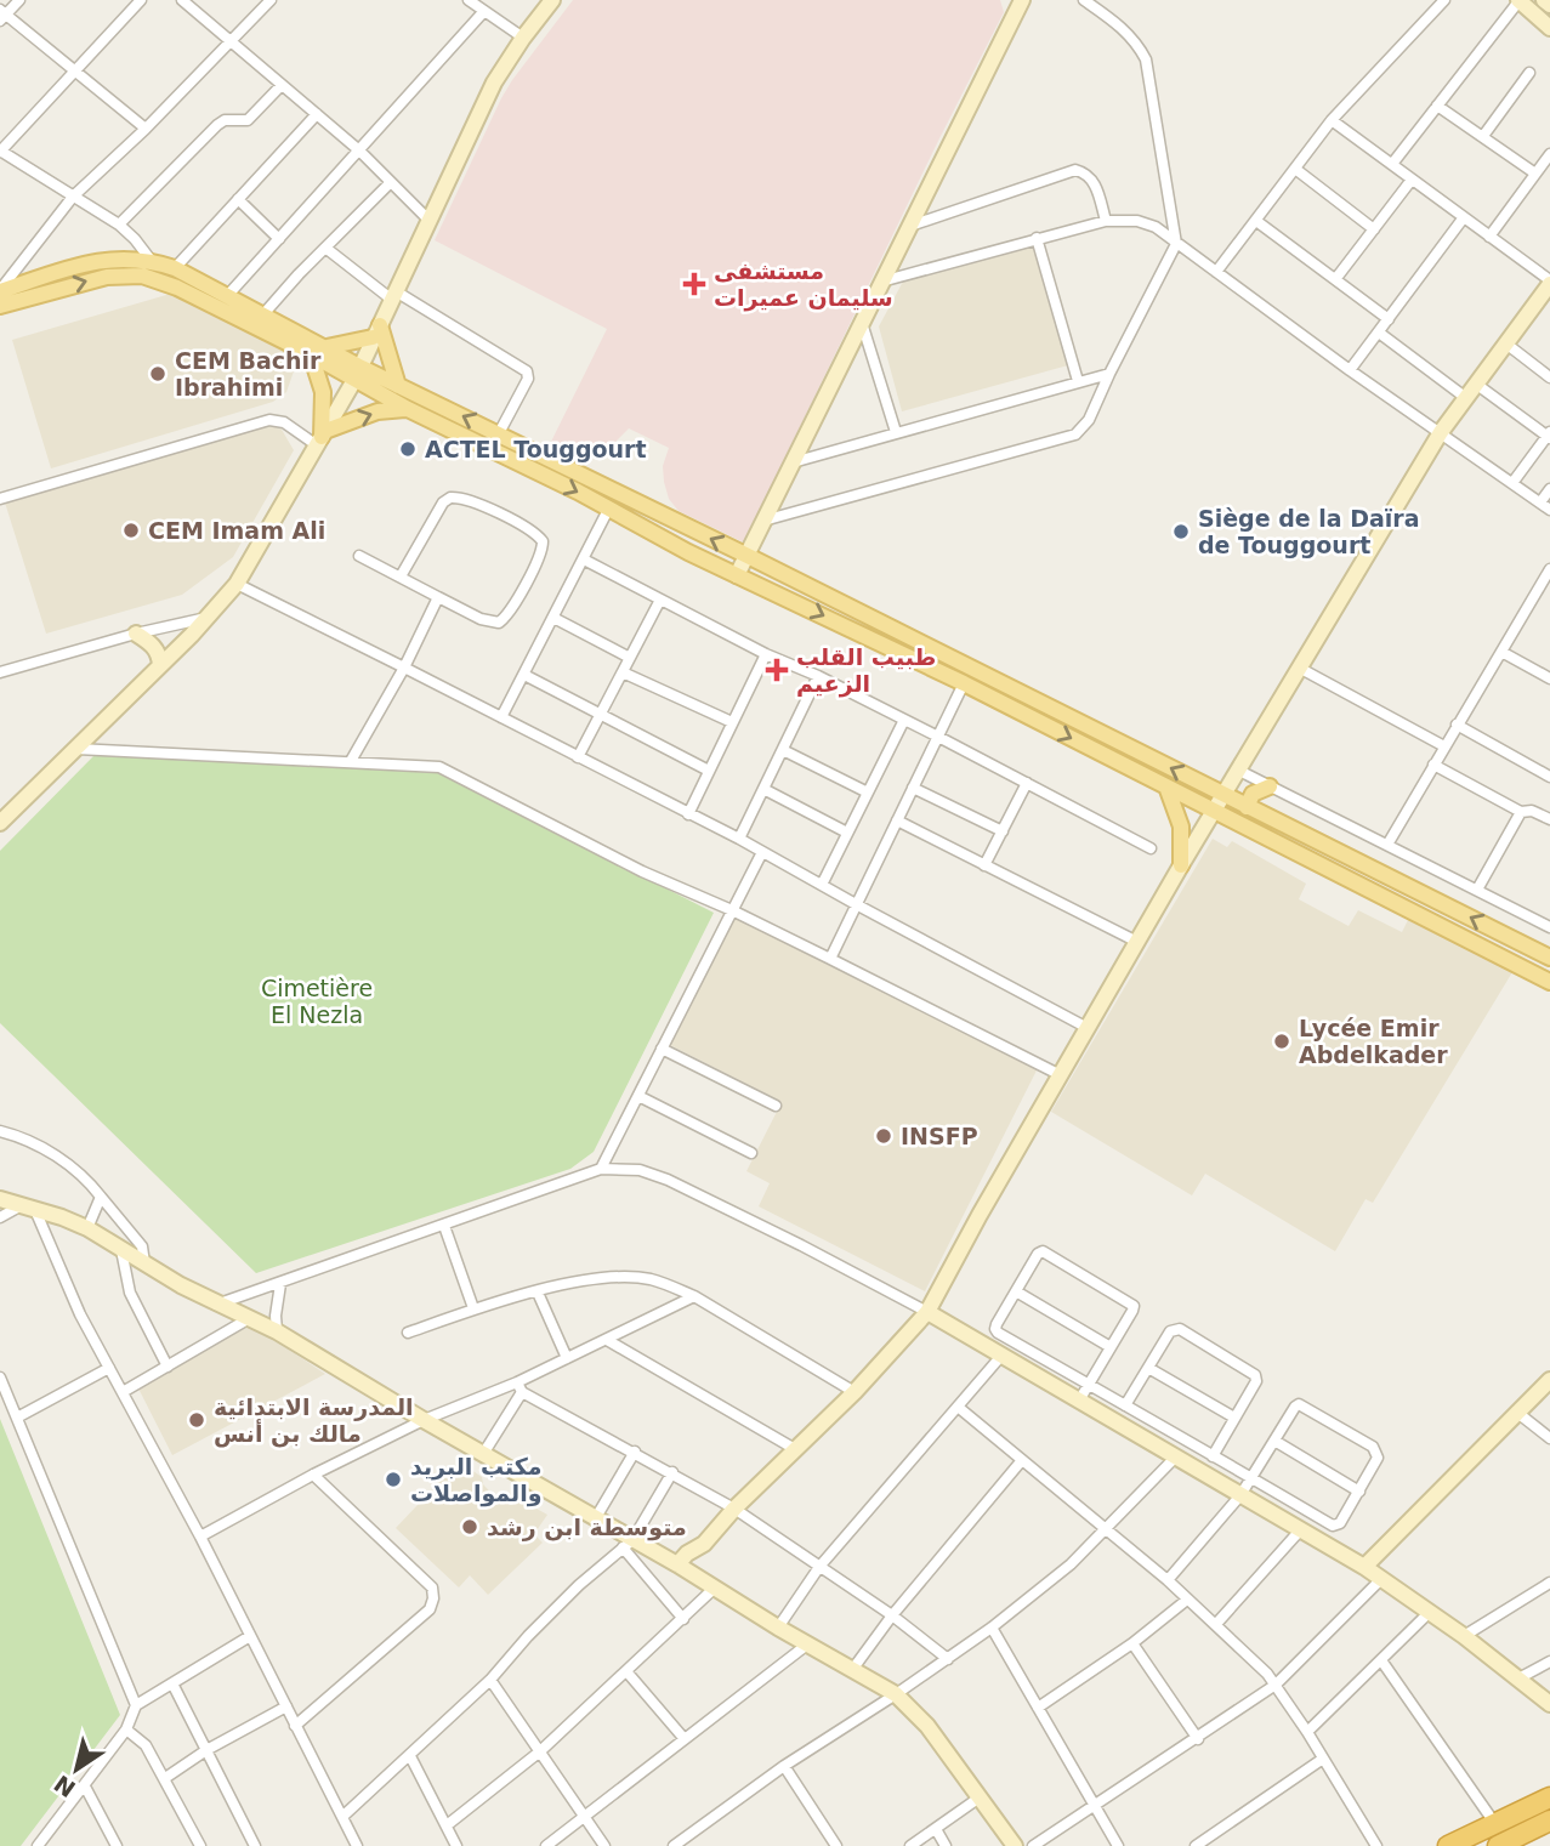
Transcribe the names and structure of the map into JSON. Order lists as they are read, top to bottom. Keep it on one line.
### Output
{"parks":["Cimetière El Nezla"],"places":{"health":["مستشفى سليمان عميرات","طبيب القلب الزعيم"],"other":["CEM Bachir Ibrahimi","ACTEL Touggourt","CEM Imam Ali","Siège de la Daïra de Touggourt","Lycée Emir Abdelkader","INSFP","المدرسة الابتدائية مالك بن أنس","مكتب البريد والمواصلات","متوسطة ابن رشد"]},"north":"bottom left"}
